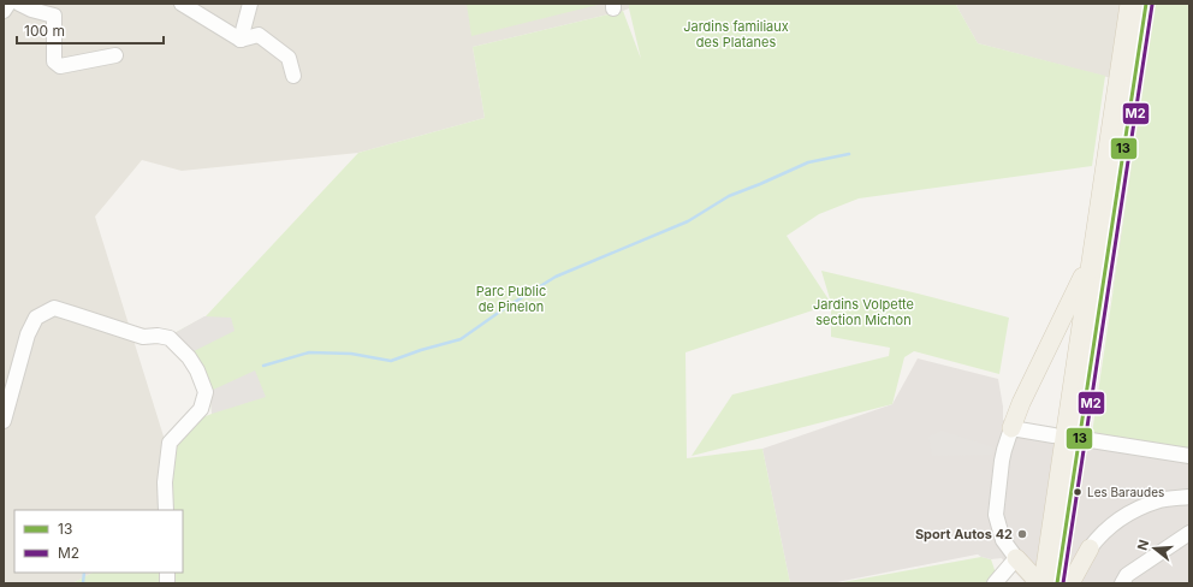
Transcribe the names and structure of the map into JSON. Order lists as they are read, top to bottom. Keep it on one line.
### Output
{"parks":["Jardins familiaux des Platanes","Parc Public de Pinelon","Jardins Volpette section Michon"],"places":["Les Baraudes","Sport Autos 42"],"lines":["transit line 13","transit line M2"],"legend":["13","M2"],"scale_bar":"100 m","north":"left"}
